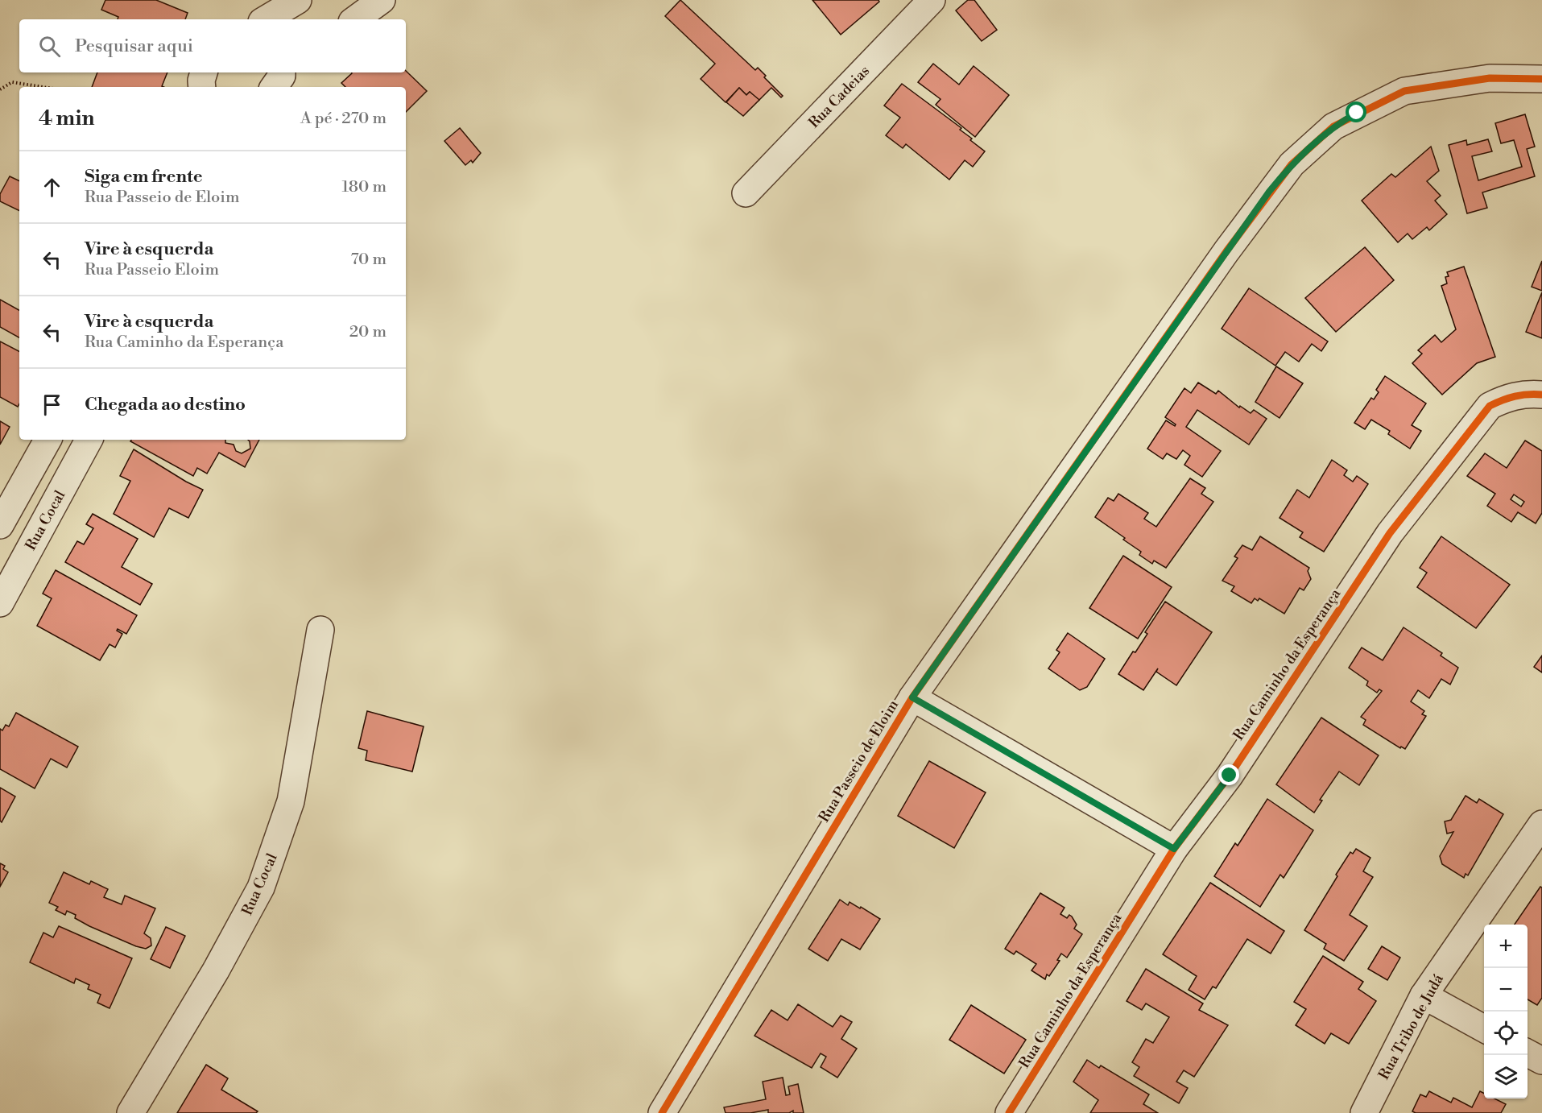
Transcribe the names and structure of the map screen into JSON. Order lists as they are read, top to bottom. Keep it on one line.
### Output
{"streets":{"street":["Rua Cadeias","Rua Cocal","Rua Caminho da Esperança","Rua Passeio de Eloim","Rua Tribo de Judá"]},"page":{"search":"Pesquisar aqui","heading":["4 min","A pé · 270 m"],"list":[["Siga em frente","Rua Passeio de Eloim","180 m"],["Vire à esquerda","Rua Passeio Eloim","70 m"],["Vire à esquerda","Rua Caminho da Esperança","20 m"],"Chegada ao destino"],"map_buttons":["+","−"]}}
